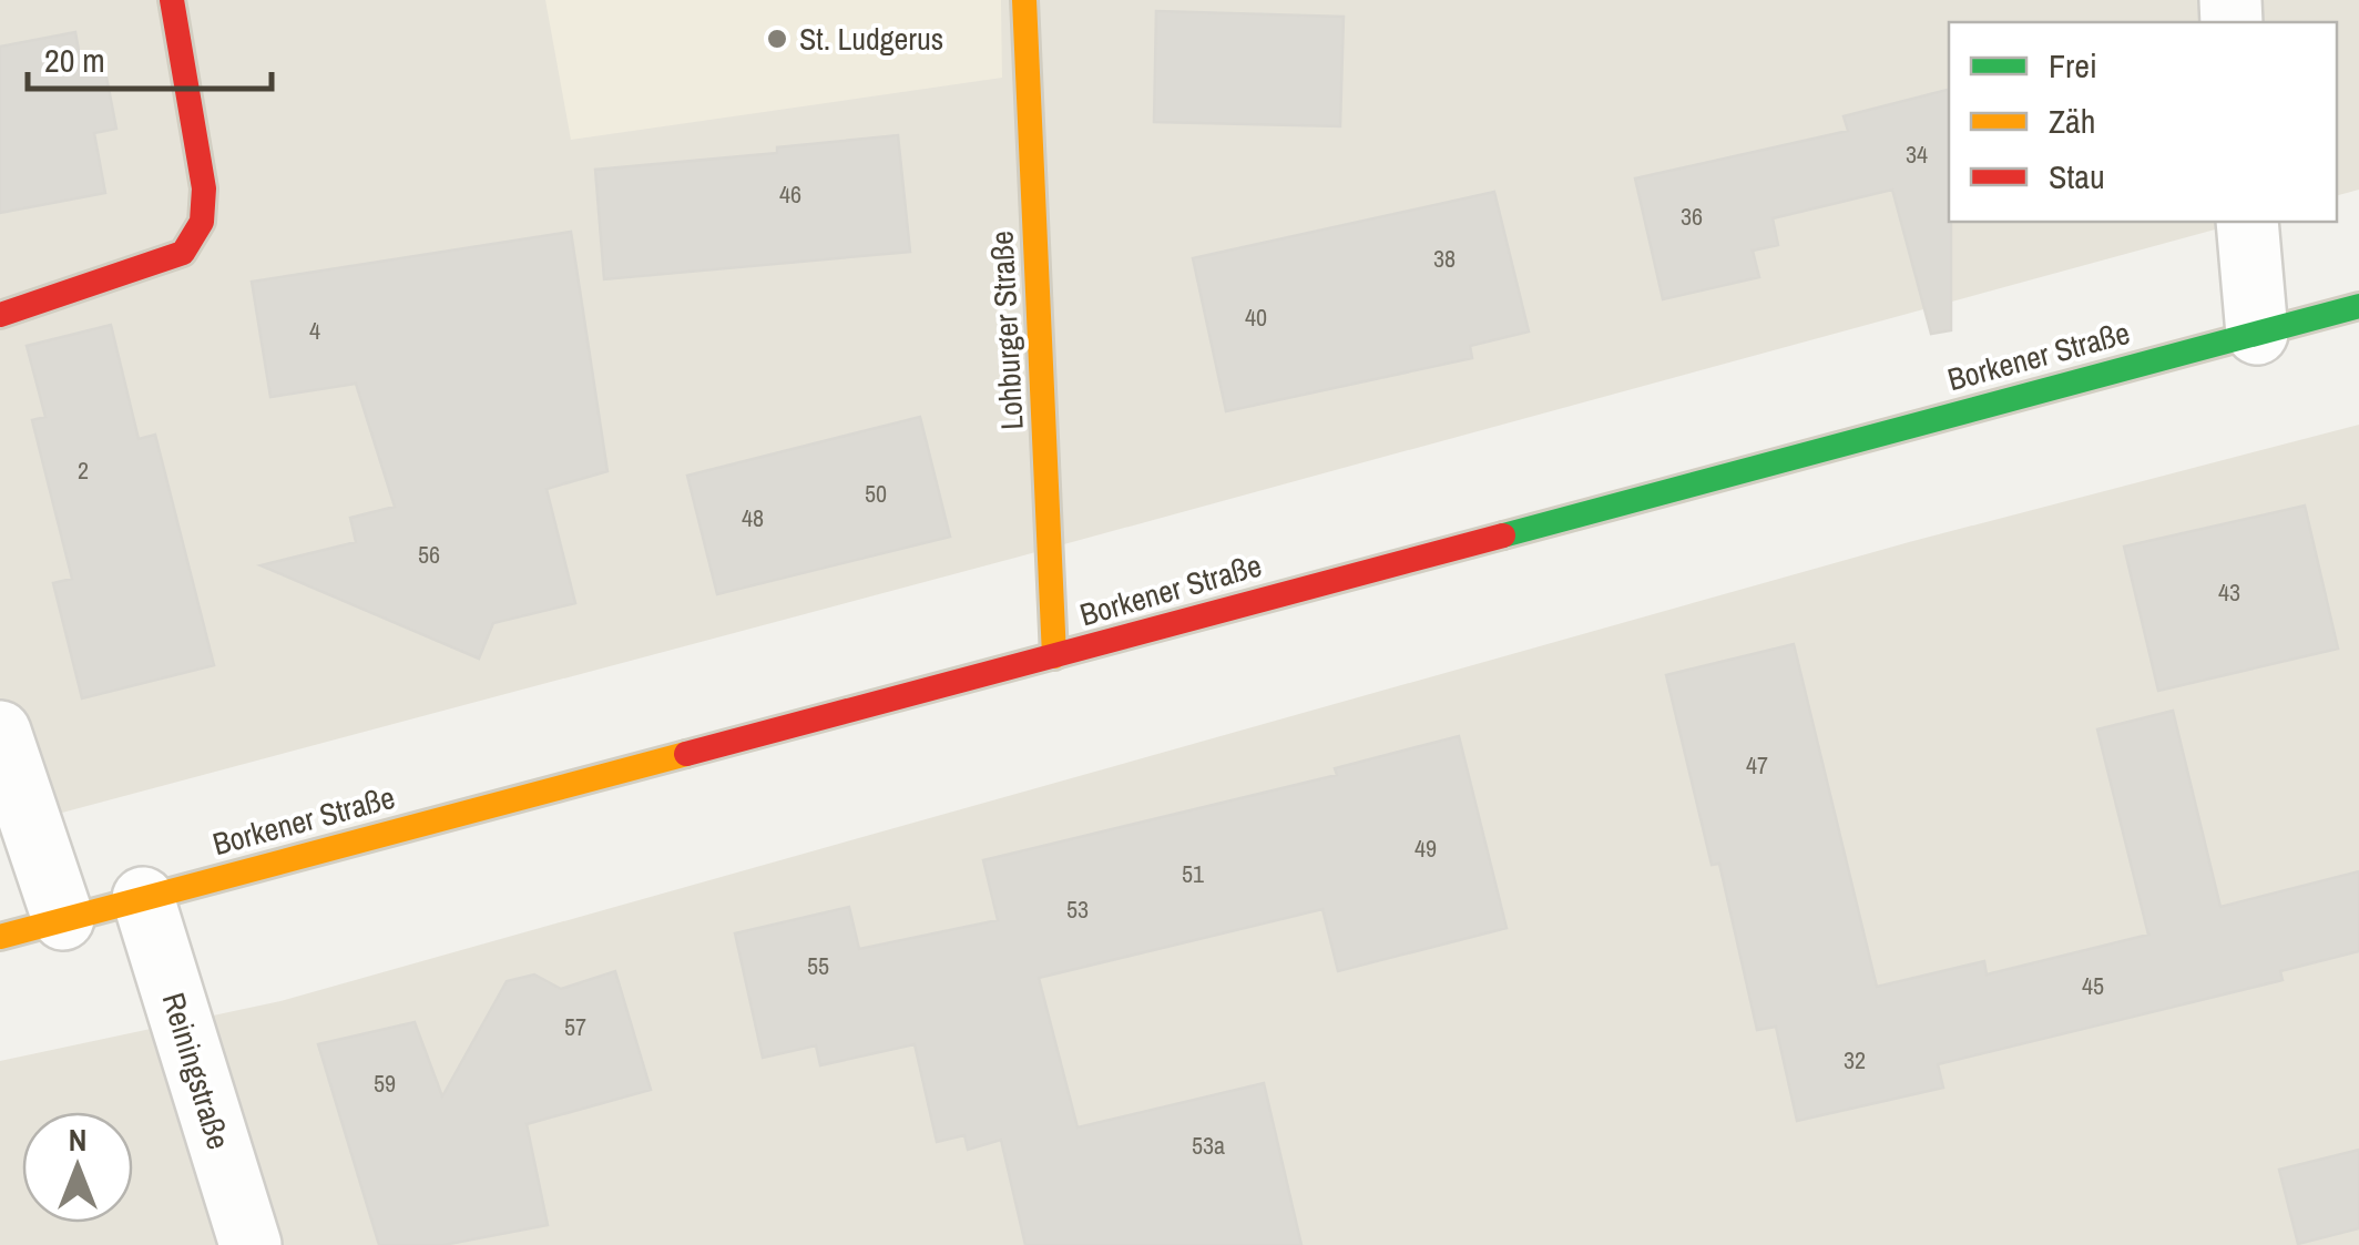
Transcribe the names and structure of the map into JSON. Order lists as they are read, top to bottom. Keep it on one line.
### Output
{"streets":{"street":["Lohburger Straße","Borkener Straße","Reiningstraße"]},"crossings":[["Lohburger Straße","Borkener Straße"],["Borkener Straße","Reiningstraße"]],"places":["St. Ludgerus"],"house_numbers":["34","46","36","38","40","4","2","50","48","56","43","47","49","51","53","55","45","57","32","59","53a"],"legend":["Frei","Zäh","Stau"],"scale_bar":"20 m","north":"top"}
